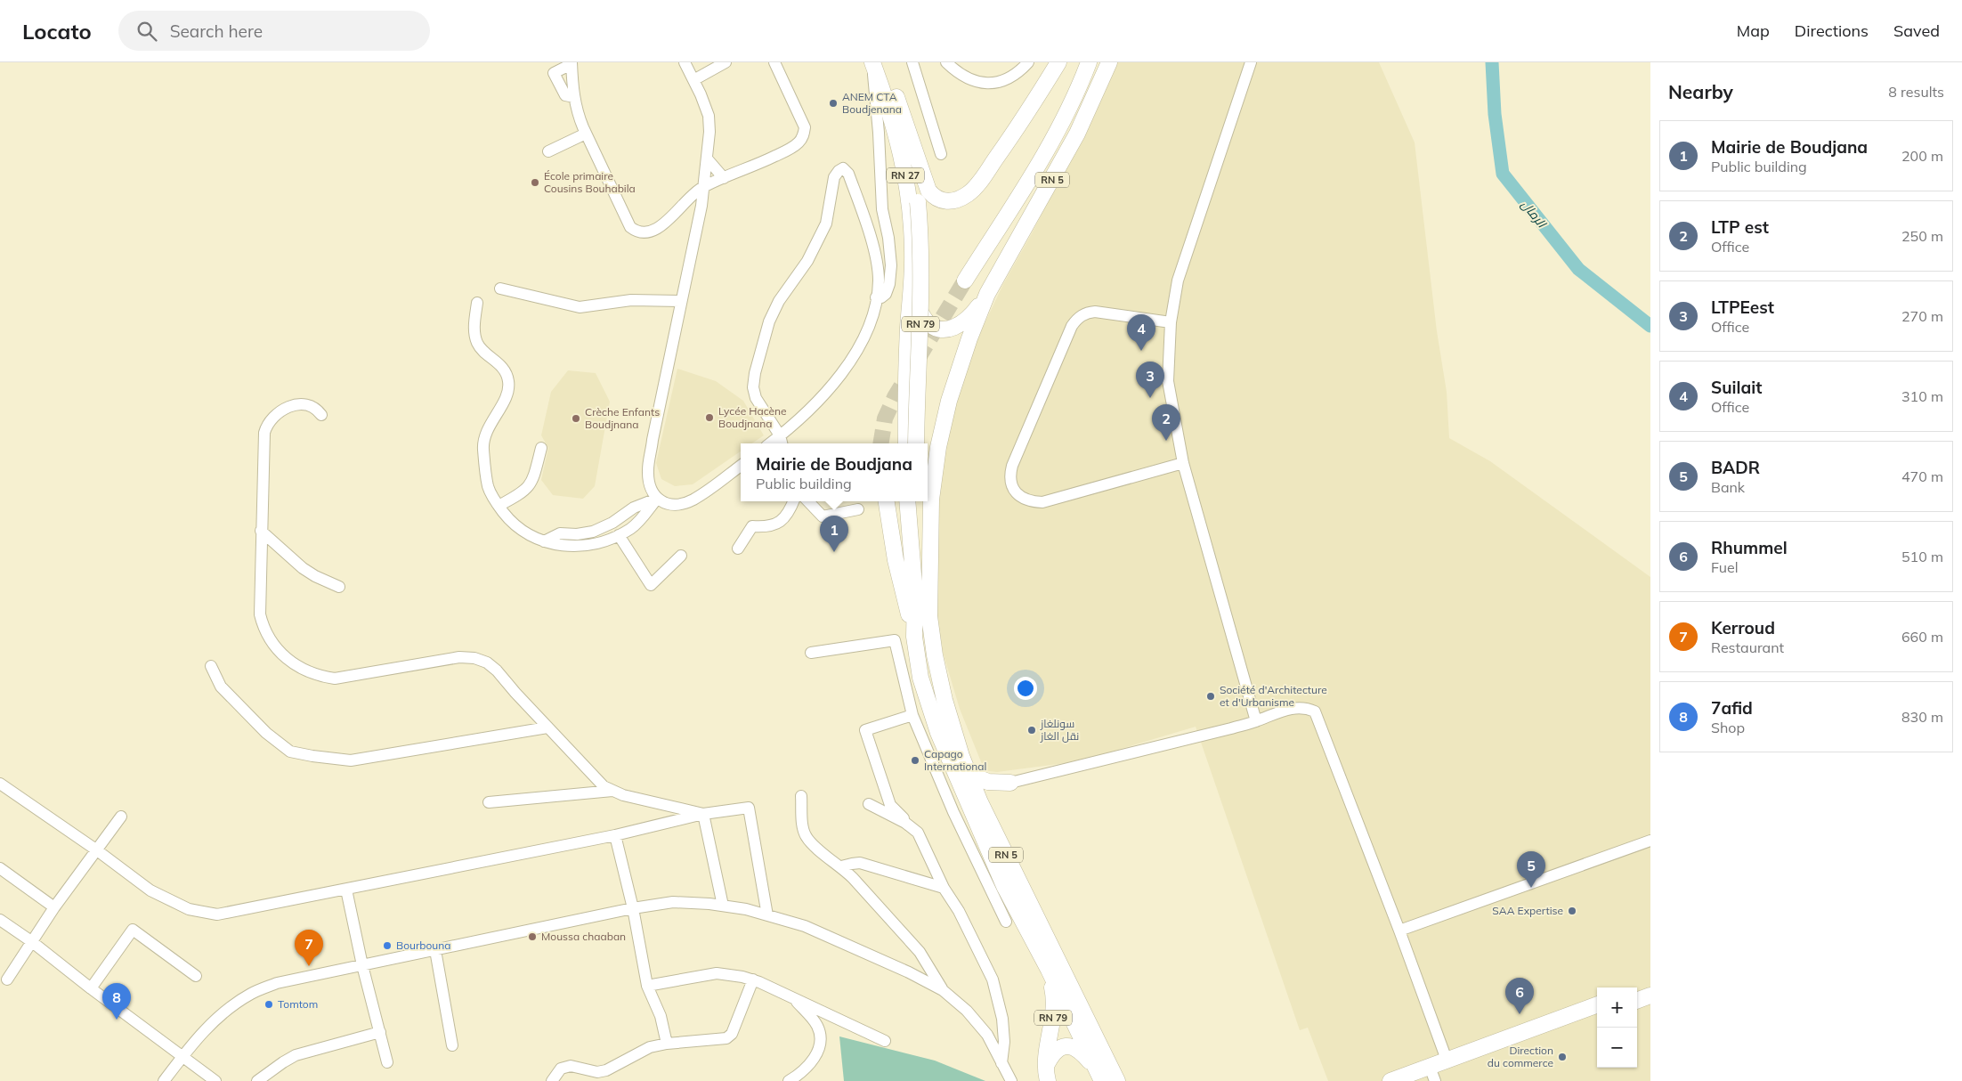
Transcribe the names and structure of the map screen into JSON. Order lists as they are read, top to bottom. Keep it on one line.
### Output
{"streets":{"highway":["RN 27","RN 5","RN 79"]},"crossings":[["RN 27","RN 79"],["RN 5","RN 79"]],"water":["الرمال"],"places":["ANEM CTA Boudjenana","École primaire Cousins Bouhabila","Lycée Hacène Boudjnana","Crèche Enfants Boudjnana","Société d'Architecture et d'Urbanisme","سونلغاز نقل الغاز","Capago International","SAA Expertise","Moussa chaaban","Bourbouna","Tomtom","Direction du commerce"],"page":{"header":"Locato","search":"Search here","nav":["Map","Directions","Saved"],"heading":["Nearby","8 results"],"list":[{"mark":"1","name":"Mairie de Boudjana","note":"Public building","value":"200 m"},{"mark":"2","name":"LTP est","note":"Office","value":"250 m"},{"mark":"3","name":"LTPEest","note":"Office","value":"270 m"},{"mark":"4","name":"Suilait","note":"Office","value":"310 m"},{"mark":"5","name":"BADR","note":"Bank","value":"470 m"},{"mark":"6","name":"Rhummel","note":"Fuel","value":"510 m"},{"mark":"7","name":"Kerroud","note":"Restaurant","value":"660 m"},{"mark":"8","name":"7afid","note":"Shop","value":"830 m"}],"pins":["4","3","2","1","5","7","6","8"],"popup":["Mairie de Boudjana","Public building"],"map_buttons":["+","−"]}}
